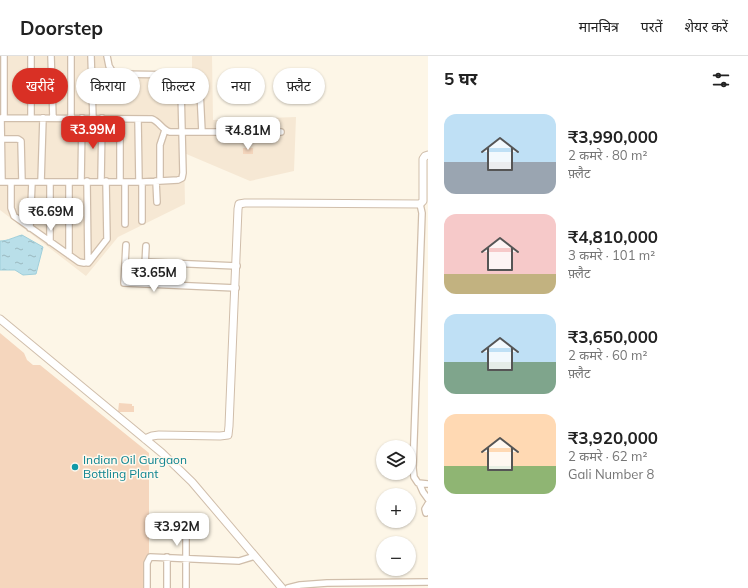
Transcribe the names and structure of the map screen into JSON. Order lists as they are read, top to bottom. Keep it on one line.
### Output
{"places":["Indian Oil Gurgaon Bottling Plant"],"page":{"header":"Doorstep","nav":["मानचित्र","परतें","शेयर करें"],"heading":"5 घर","chip":["खरीदें","किराया","फ़िल्टर","नया","फ़्लैट"],"list":[{"name":"₹3,990,000","note":"2 कमरे · 80 m² · फ़्लैट"},{"name":"₹4,810,000","note":"3 कमरे · 101 m² · फ़्लैट"},{"name":"₹3,650,000","note":"2 कमरे · 60 m² · फ़्लैट"},{"name":"₹3,920,000","note":"2 कमरे · 62 m² · Gali Number 8"}],"price":["₹3.99M","₹4.81M","₹6.69M","₹3.65M","₹3.92M"],"map_buttons":["+","−"]}}
